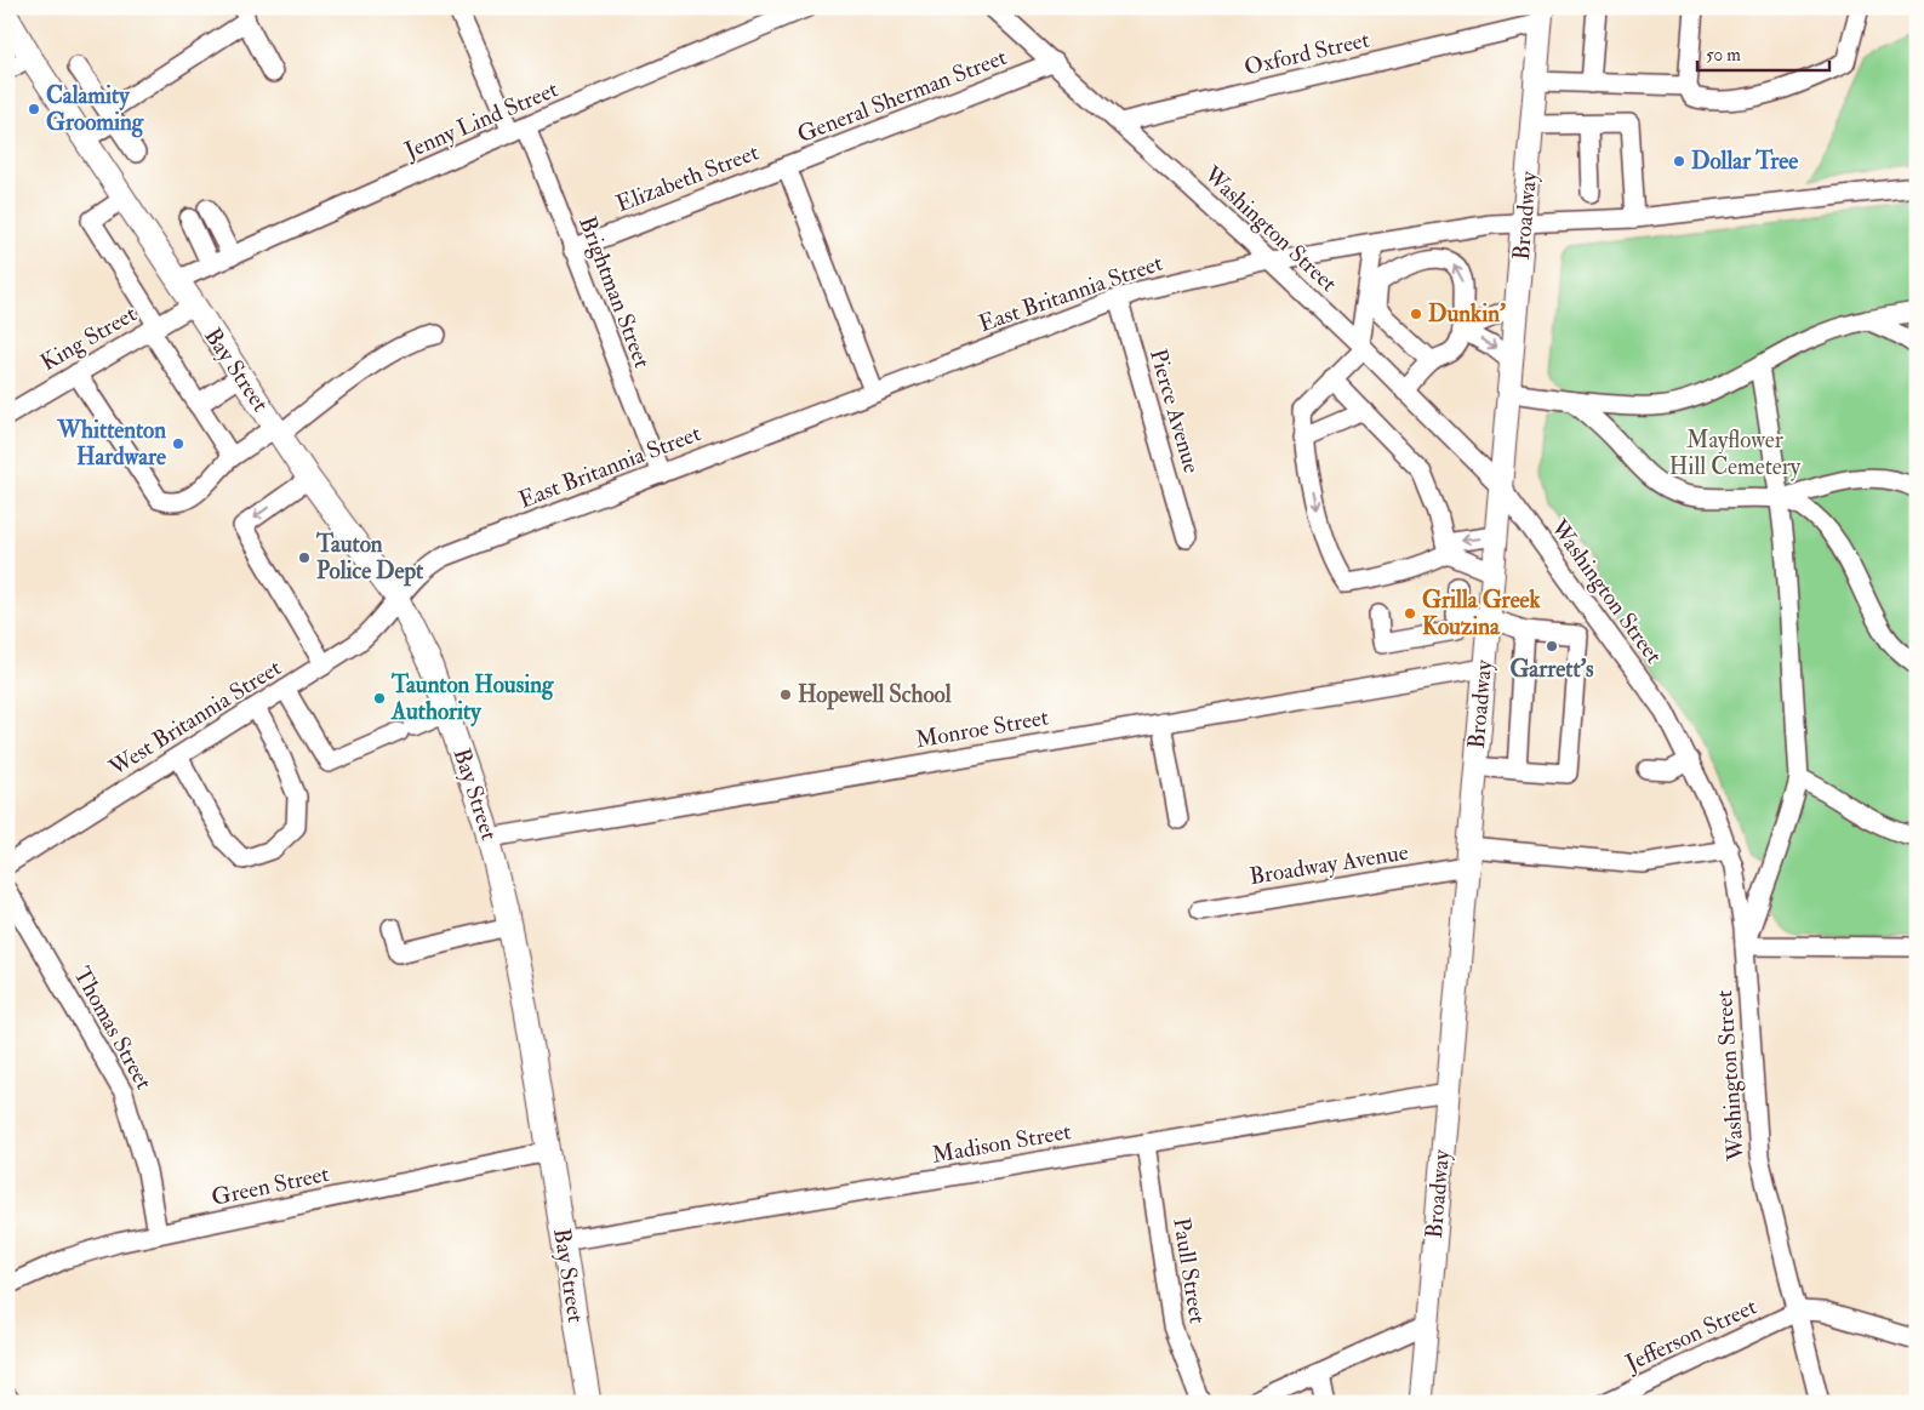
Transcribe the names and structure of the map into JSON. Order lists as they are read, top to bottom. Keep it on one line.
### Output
{"streets":{"main road":["Broadway","Bay Street"],"street":["Oxford Street","General Sherman Street","Jenny Lind Street","Elizabeth Street","Washington Street","Brightman Street","East Britannia Street","King Street","Pierce Avenue","West Britannia Street","Monroe Street","Broadway Avenue","Thomas Street","Madison Street","Green Street","Paull Street","Jefferson Street"]},"crossings":[["Oxford Street","Broadway"],["Oxford Street","Washington Street"],["General Sherman Street","Elizabeth Street"],["General Sherman Street","Washington Street"],["General Sherman Street","East Britannia Street"],["Jenny Lind Street","Brightman Street"],["Jenny Lind Street","Bay Street"],["Elizabeth Street","Brightman Street"],["Broadway","Washington Street"],["Broadway","East Britannia Street"],["Broadway","Monroe Street"],["Broadway","Broadway Avenue"],["Broadway","Madison Street"],["Washington Street","East Britannia Street"],["Washington Street","Broadway Avenue"],["Washington Street","Jefferson Street"],["Brightman Street","East Britannia Street"],["East Britannia Street","Bay Street"],["East Britannia Street","Pierce Avenue"],["East Britannia Street","West Britannia Street"],["King Street","Bay Street"],["Bay Street","West Britannia Street"],["Bay Street","Monroe Street"],["Bay Street","Madison Street"],["Bay Street","Green Street"],["Thomas Street","Green Street"],["Madison Street","Paull Street"]],"parks":["Mayflower Hill Cemetery"],"places":["Calamity Grooming","Dollar Tree","Dunkin'","Whittenton Hardware","Tauton Police Dept","Grilla Greek Kouzina","Garrett's","Hopewell School","Taunton Housing Authority"],"scale_bar":"50 m"}
